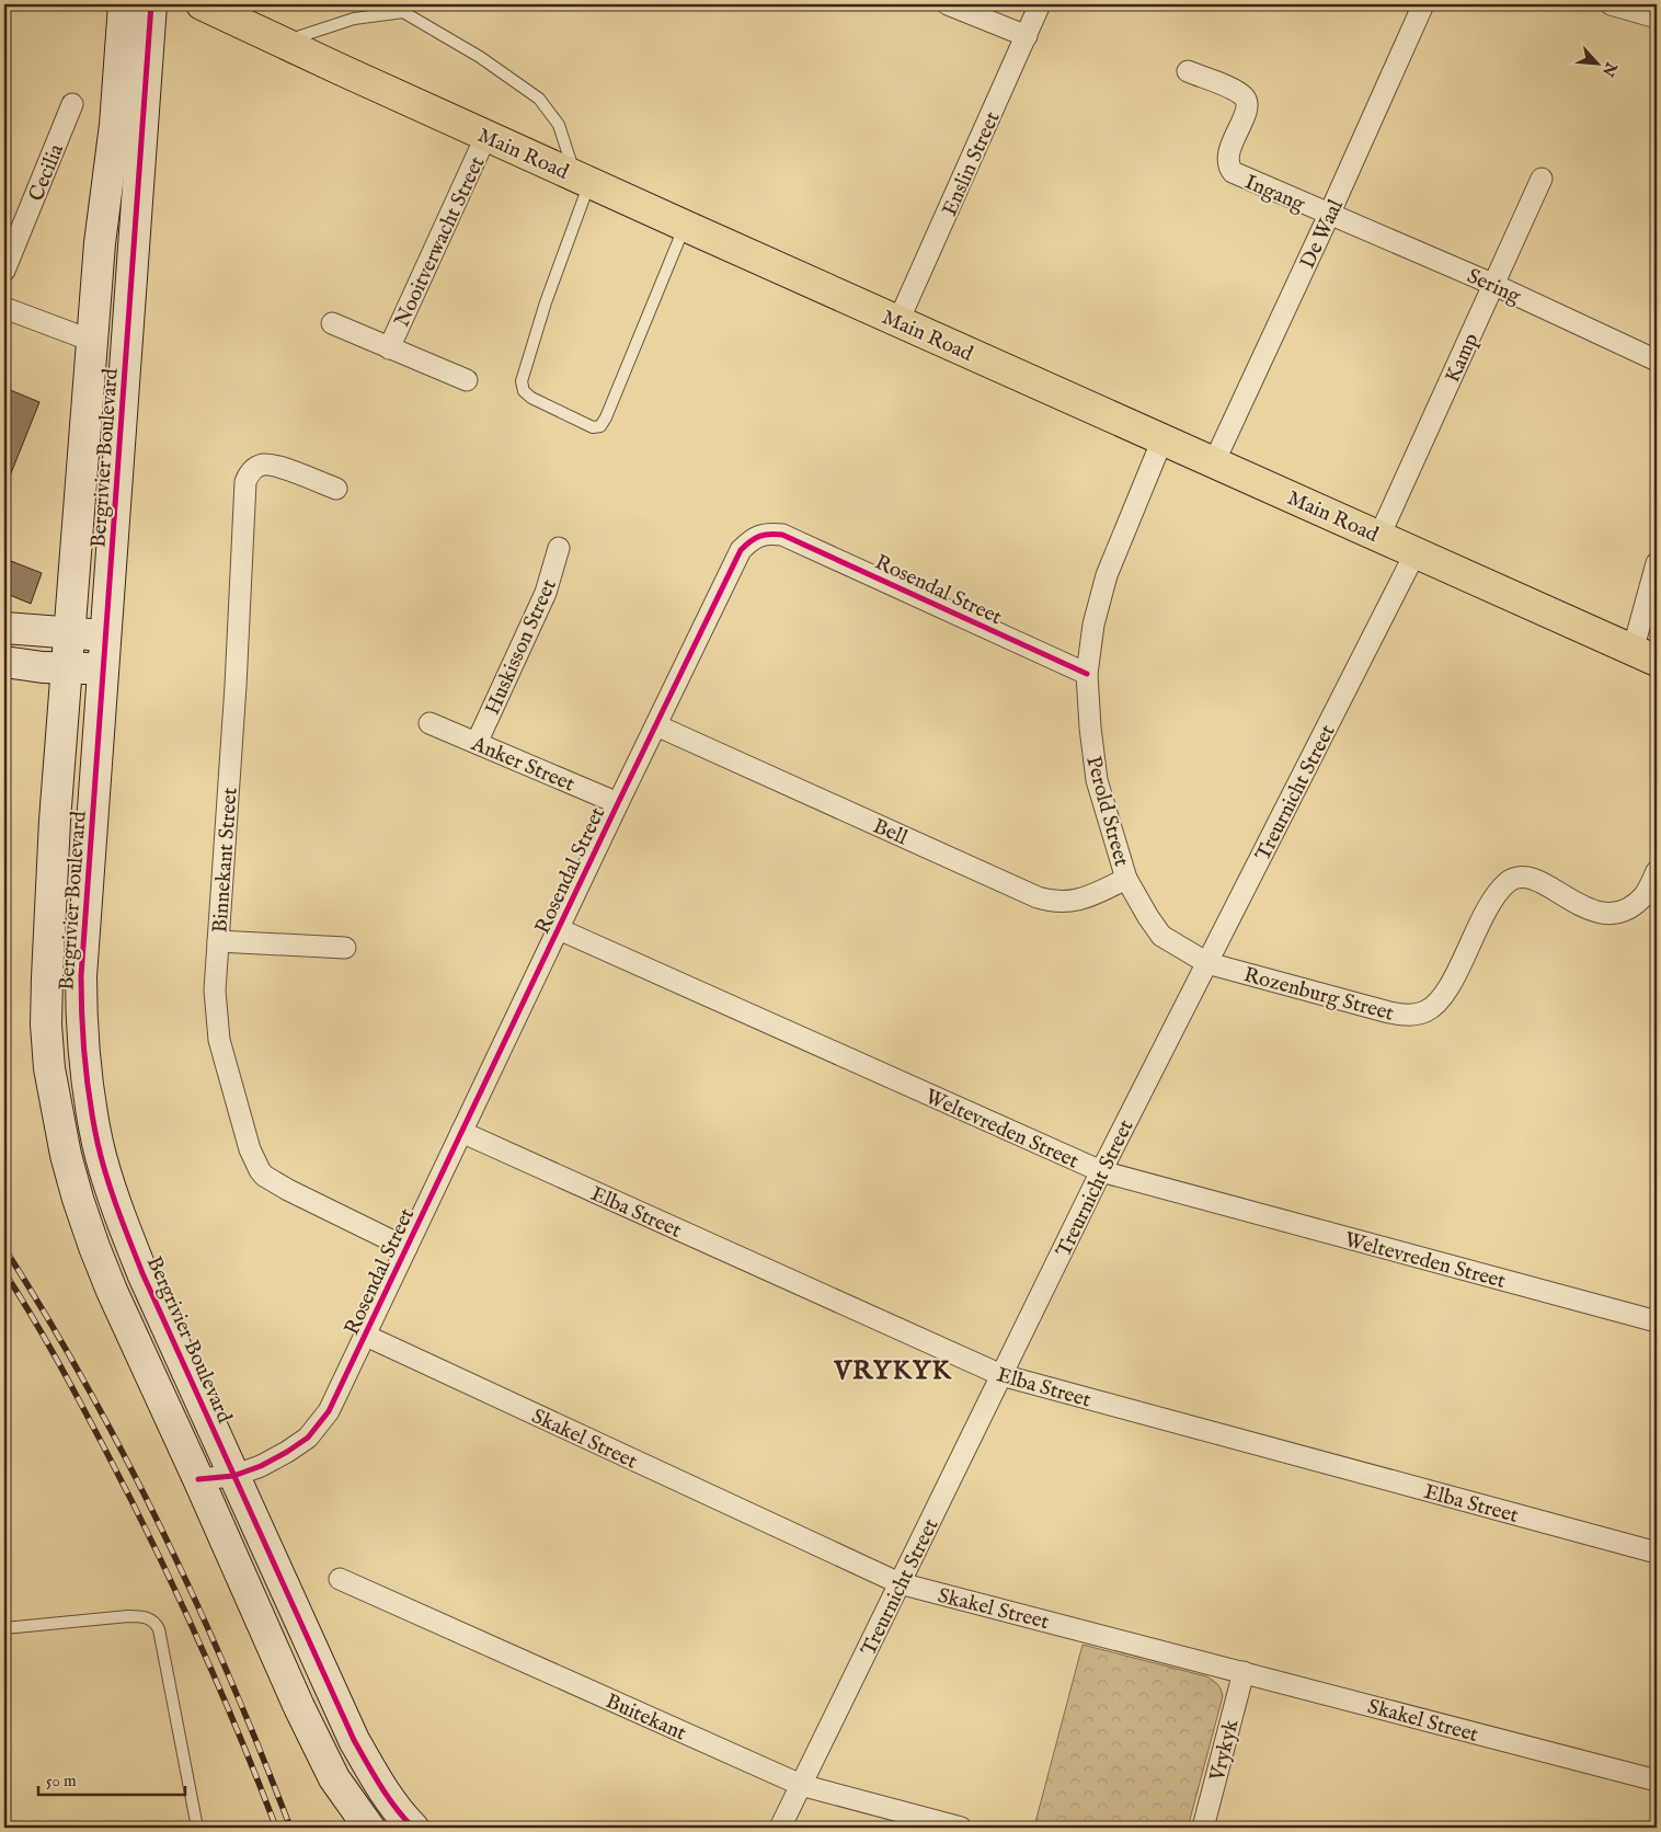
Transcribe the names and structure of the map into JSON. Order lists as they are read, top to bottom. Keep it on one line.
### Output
{"streets":{"main road":["Main Road"],"street":["Enslin Street","Cecilia","Ingang","De Waal","Nooitverwacht Street","Sering","Kamp","Bergrivier Boulevard","Rosendal Street","Huskisson Street","Anker Street","Treurnicht Street","Perold Street","Bell","Binnekant Street","Rozenburg Street","Weltevreden Street","Elba Street","Skakel Street","Buitekant","Vrykyk"]},"crossings":[["Main Road","Enslin Street"],["Main Road","De Waal"],["Main Road","Nooitverwacht Street"],["Main Road","Kamp"],["Main Road","Treurnicht Street"],["Main Road","Perold Street"],["Ingang","De Waal"],["Ingang","Sering"],["De Waal","Sering"],["Sering","Kamp"],["Bergrivier Boulevard","Rosendal Street"],["Rosendal Street","Anker Street"],["Rosendal Street","Perold Street"],["Rosendal Street","Bell"],["Rosendal Street","Binnekant Street"],["Rosendal Street","Weltevreden Street"],["Rosendal Street","Elba Street"],["Rosendal Street","Skakel Street"],["Huskisson Street","Anker Street"],["Treurnicht Street","Perold Street"],["Treurnicht Street","Rozenburg Street"],["Treurnicht Street","Weltevreden Street"],["Treurnicht Street","Elba Street"],["Treurnicht Street","Skakel Street"],["Treurnicht Street","Buitekant"],["Perold Street","Bell"],["Perold Street","Rozenburg Street"],["Skakel Street","Vrykyk"]],"districts":["VRYKYK"],"scale_bar":"50 m","north":"bottom right"}
